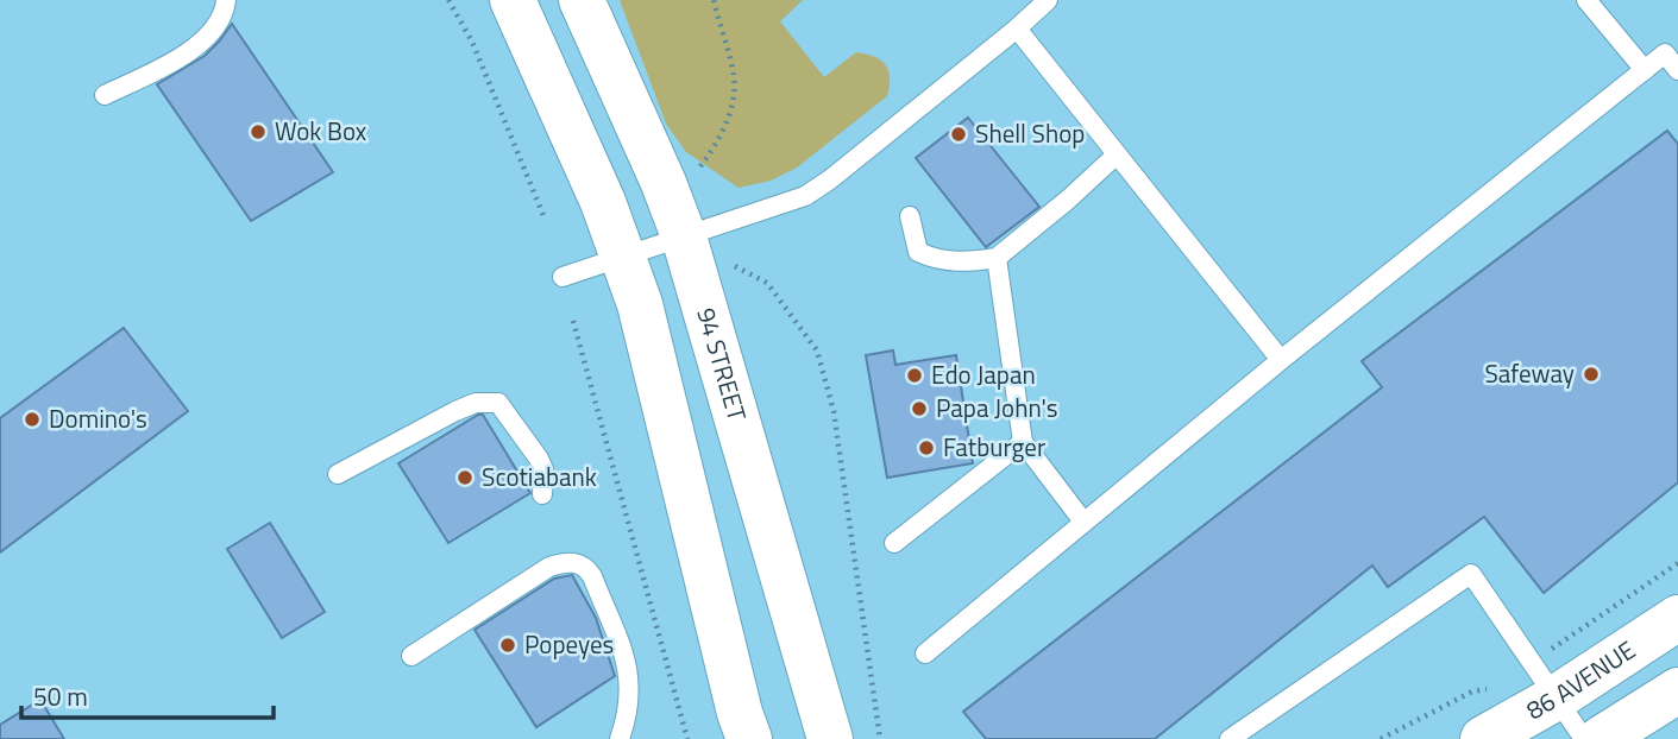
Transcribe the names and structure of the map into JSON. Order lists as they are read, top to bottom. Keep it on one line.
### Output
{"streets":{"main road":["94 STREET","86 AVENUE"]},"places":["Wok Box","Shell Shop","Safeway","Edo Japan","Papa John's","Domino's","Fatburger","Scotiabank","Popeyes"],"scale_bar":"50 m"}
